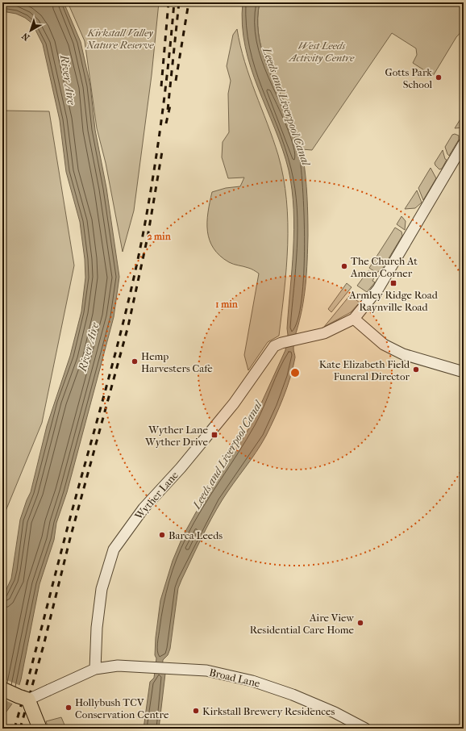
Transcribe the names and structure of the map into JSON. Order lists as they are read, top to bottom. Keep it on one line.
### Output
{"streets":{"street":["Wyther Lane","Broad Lane"]},"crossings":[["Wyther Lane","Broad Lane"]],"water":["River Aire","Leeds and Liverpool Canal"],"parks":["Kirkstall Valley Nature Reserve","West Leeds Activity Centre"],"places":{"other":["Gotts Park School","The Church At Amen Corner","Hemp Harvesters Cafe","Kate Elizabeth Field Funeral Director","Barca Leeds","Aire View Residential Care Home","Hollybush TCV Conservation Centre","Kirkstall Brewery Residences"],"transit":["Armley Ridge Road Raynville Road","Wyther Lane Wyther Drive"]},"north":"bottom left","rings":["2 min","1 min"]}
